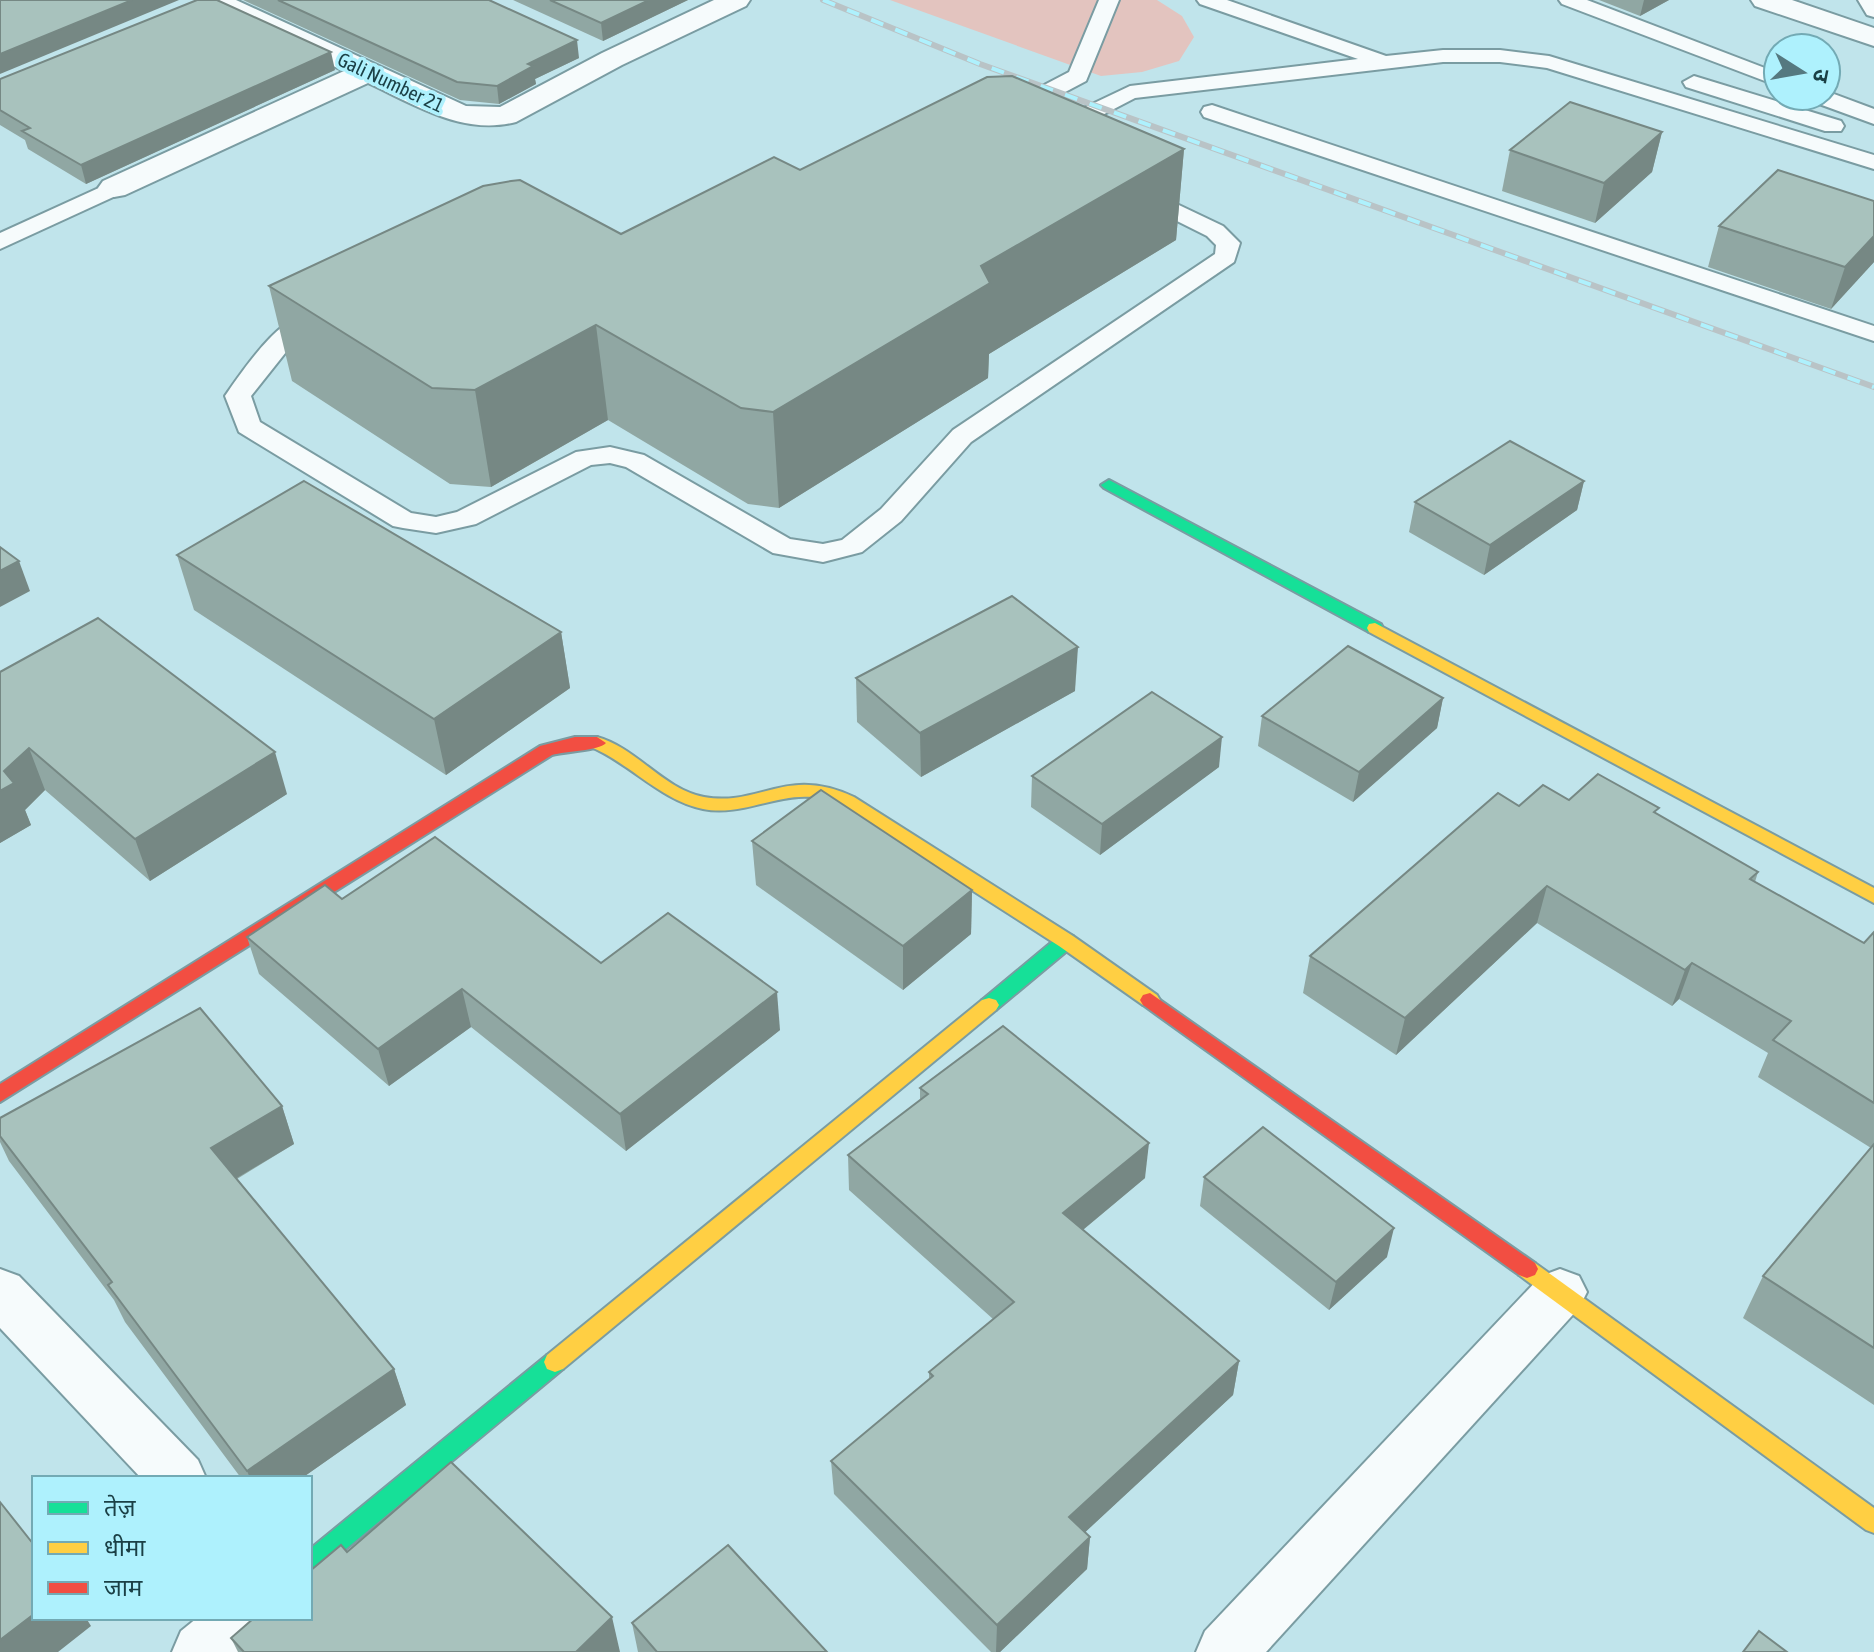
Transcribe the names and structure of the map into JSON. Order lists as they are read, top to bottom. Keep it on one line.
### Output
{"streets":{"street":["Gali Number 21"]},"legend":["तेज़","धीमा","जाम"],"north":"right"}
